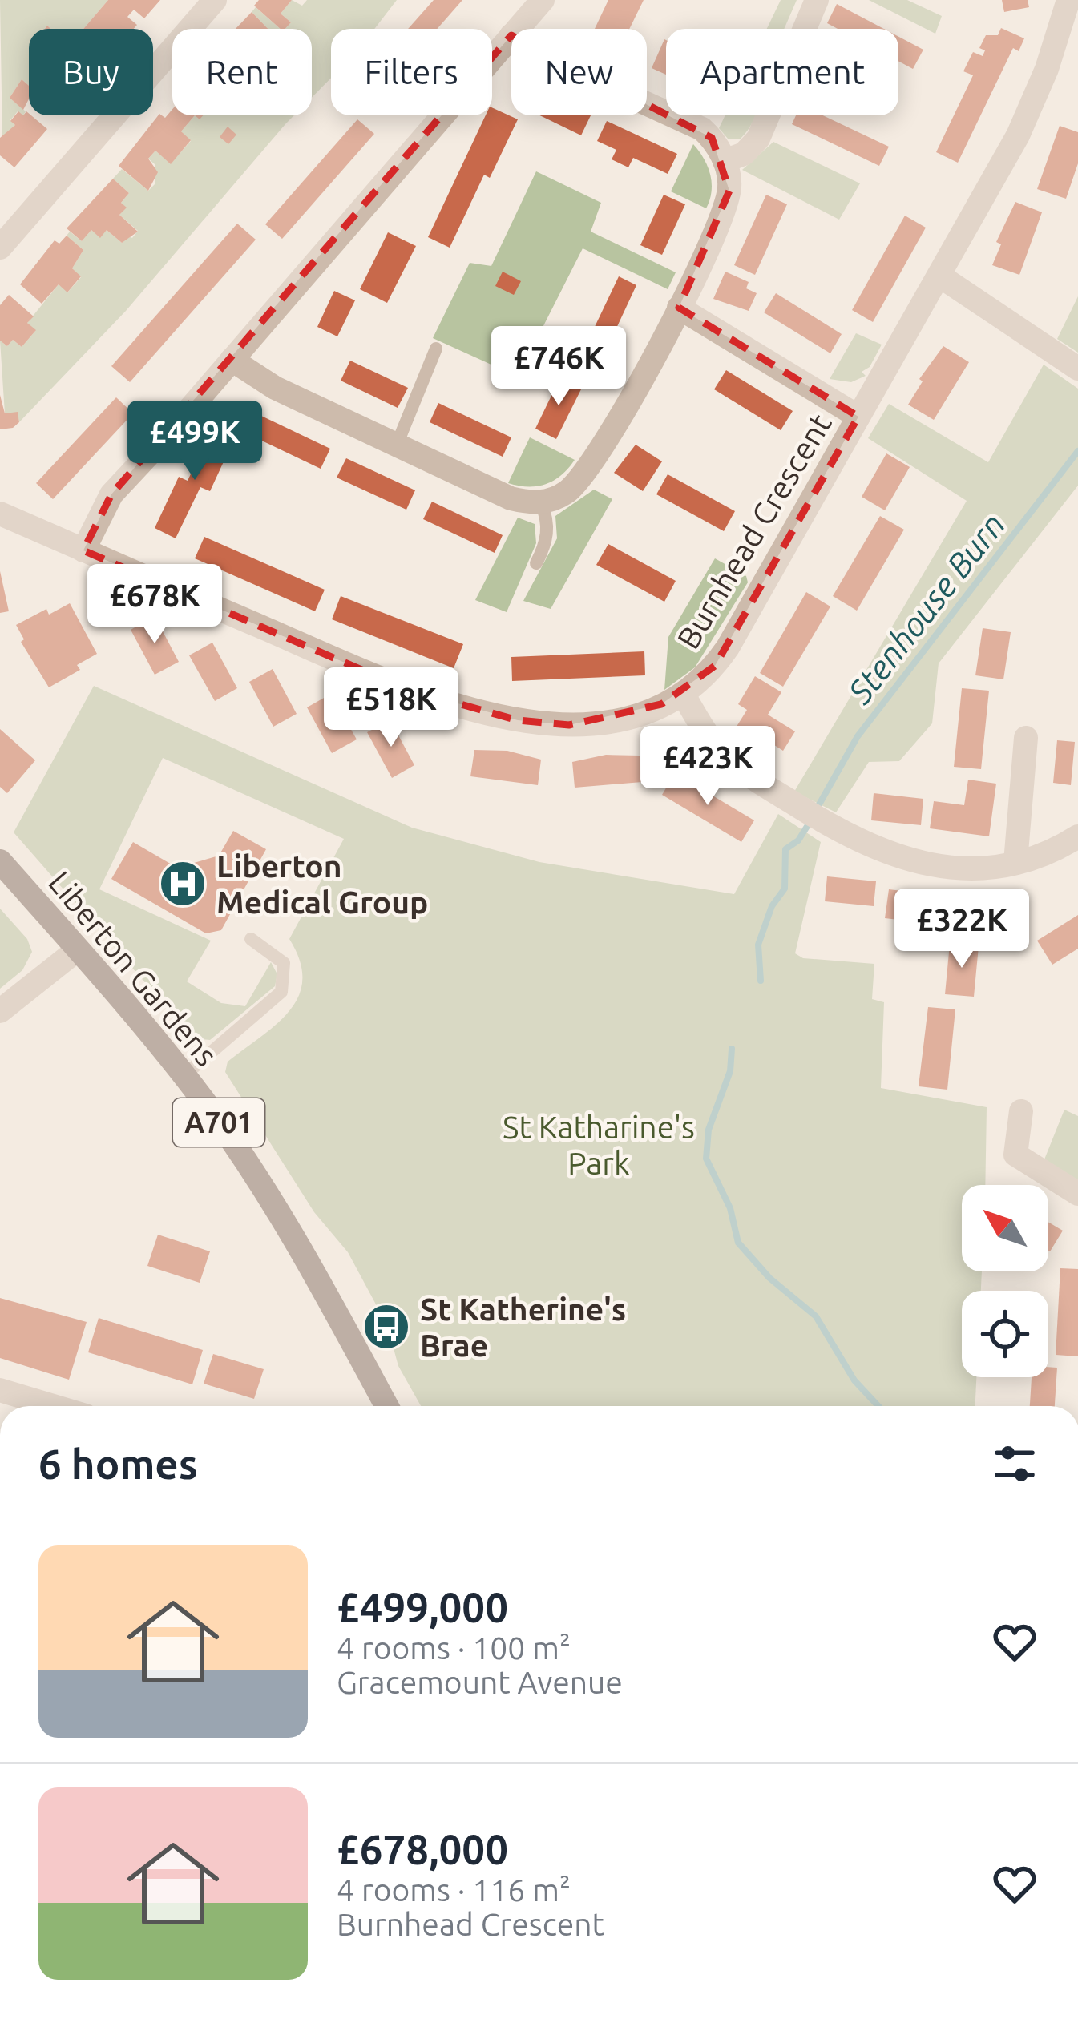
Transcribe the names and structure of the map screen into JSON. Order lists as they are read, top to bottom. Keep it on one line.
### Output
{"streets":{"main road":["Liberton Gardens","A701"],"street":["Burnhead Crescent"]},"water":["Stenhouse Burn"],"parks":["St Katharine's Park"],"places":{"hospital":["Liberton Medical Group"],"bus stop":["St Katherine's Brae"]},"north":"top left","page":{"chip":["Buy","Rent","Filters","New","Apartment"],"price":["£746K","£499K","£678K","£518K","£423K","£322K"],"heading":"6 homes","list":[{"name":"£499,000","note":"4 rooms · 100 m² · Gracemount Avenue"},{"name":"£678,000","note":"4 rooms · 116 m² · Burnhead Crescent"}]}}
